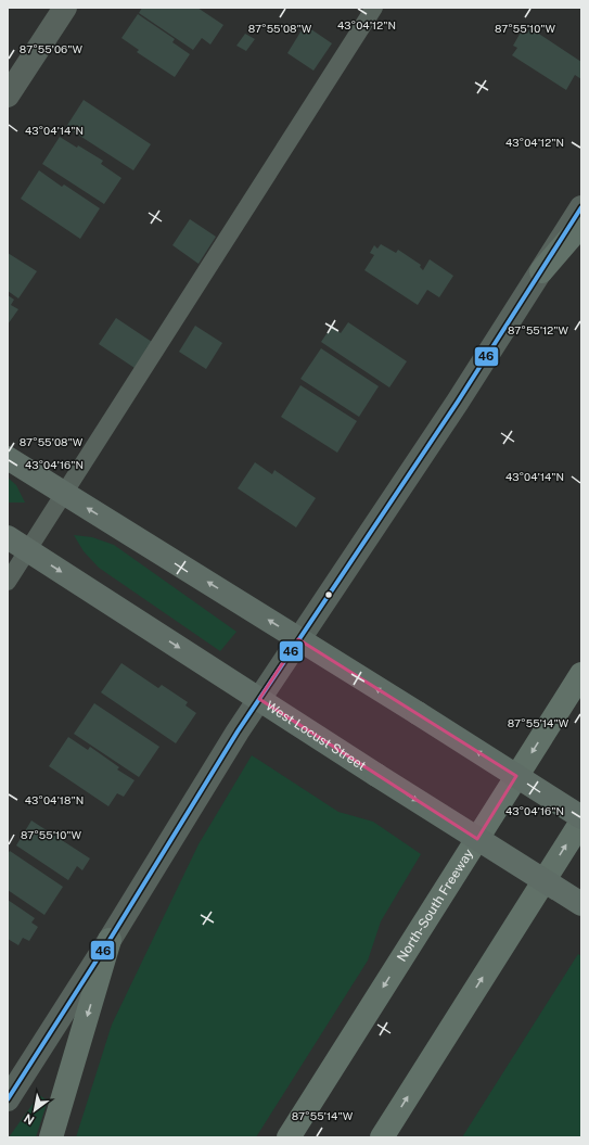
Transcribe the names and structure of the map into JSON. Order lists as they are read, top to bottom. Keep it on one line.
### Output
{"streets":{"highway":["North-South Freeway"],"main road":["West Locust Street"]},"lines":["transit line 46"],"north":"bottom left","coordinates":["43°04'12\"N","87°55'08\"W","87°55'10\"W","87°55'06\"W","43°04'14\"N","87°55'12\"W","43°04'16\"N","87°55'14\"W","43°04'18\"N"]}
